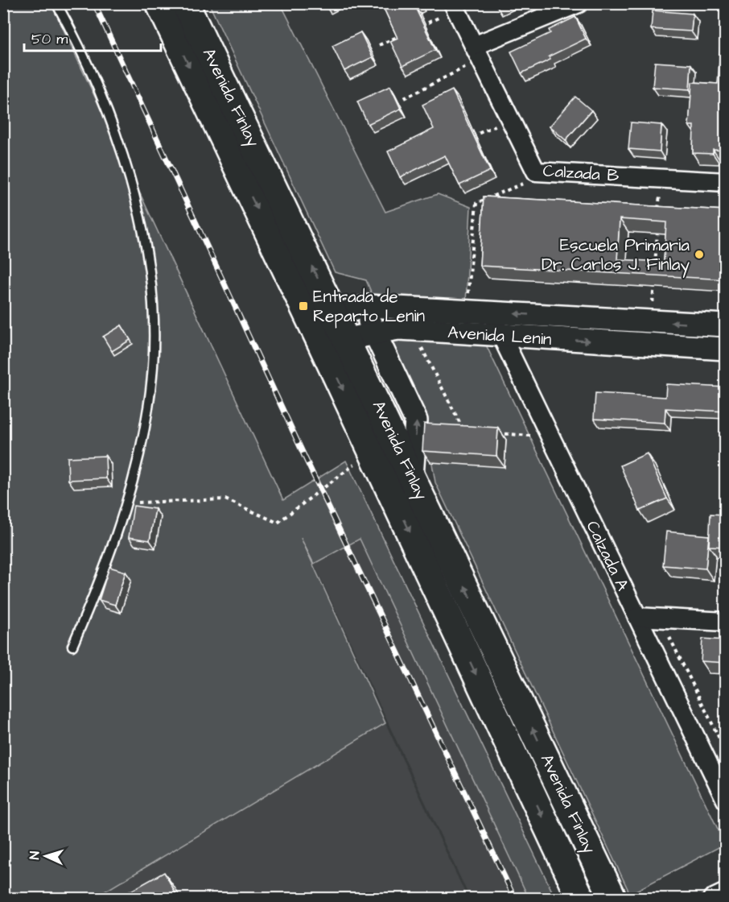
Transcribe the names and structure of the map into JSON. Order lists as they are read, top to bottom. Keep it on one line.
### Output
{"streets":{"highway":["Avenida Finlay"],"street":["Calzada B","Avenida Lenin","Calzada A"]},"crossings":[["Avenida Finlay","Avenida Lenin"],["Avenida Lenin","Calzada A"]],"places":{"other":["Escuela Primaria Dr. Carlos J. Finlay"],"transit":["Entrada de Reparto Lenin"]},"scale_bar":"50 m","north":"left"}
